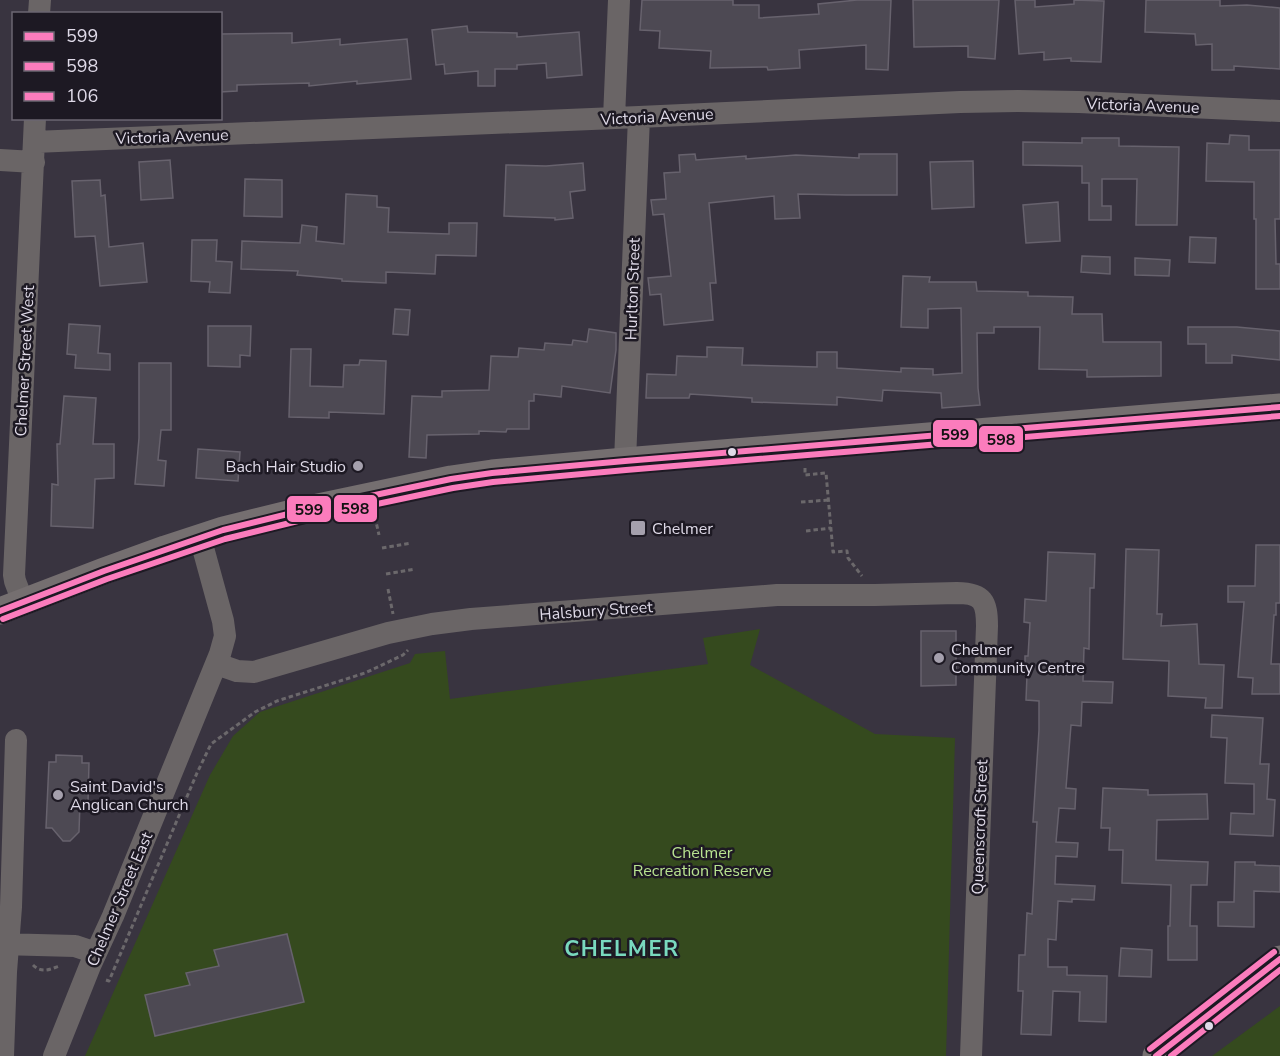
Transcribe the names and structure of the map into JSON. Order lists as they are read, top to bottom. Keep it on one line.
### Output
{"streets":{"street":["Victoria Avenue","Hurlton Street","Chelmer Street West","Halsbury Street","Queenscroft Street","Chelmer Street East"]},"crossings":[["Victoria Avenue","Hurlton Street"],["Victoria Avenue","Chelmer Street West"],["Halsbury Street","Queenscroft Street"],["Halsbury Street","Chelmer Street East"]],"districts":["CHELMER"],"parks":["Chelmer Recreation Reserve"],"places":{"other":["Bach Hair Studio","Chelmer Community Centre","Saint David's Anglican Church"],"transit":["Chelmer"]},"lines":["transit line 599","transit line 598","transit line 106"],"legend":["599","598","106"]}
